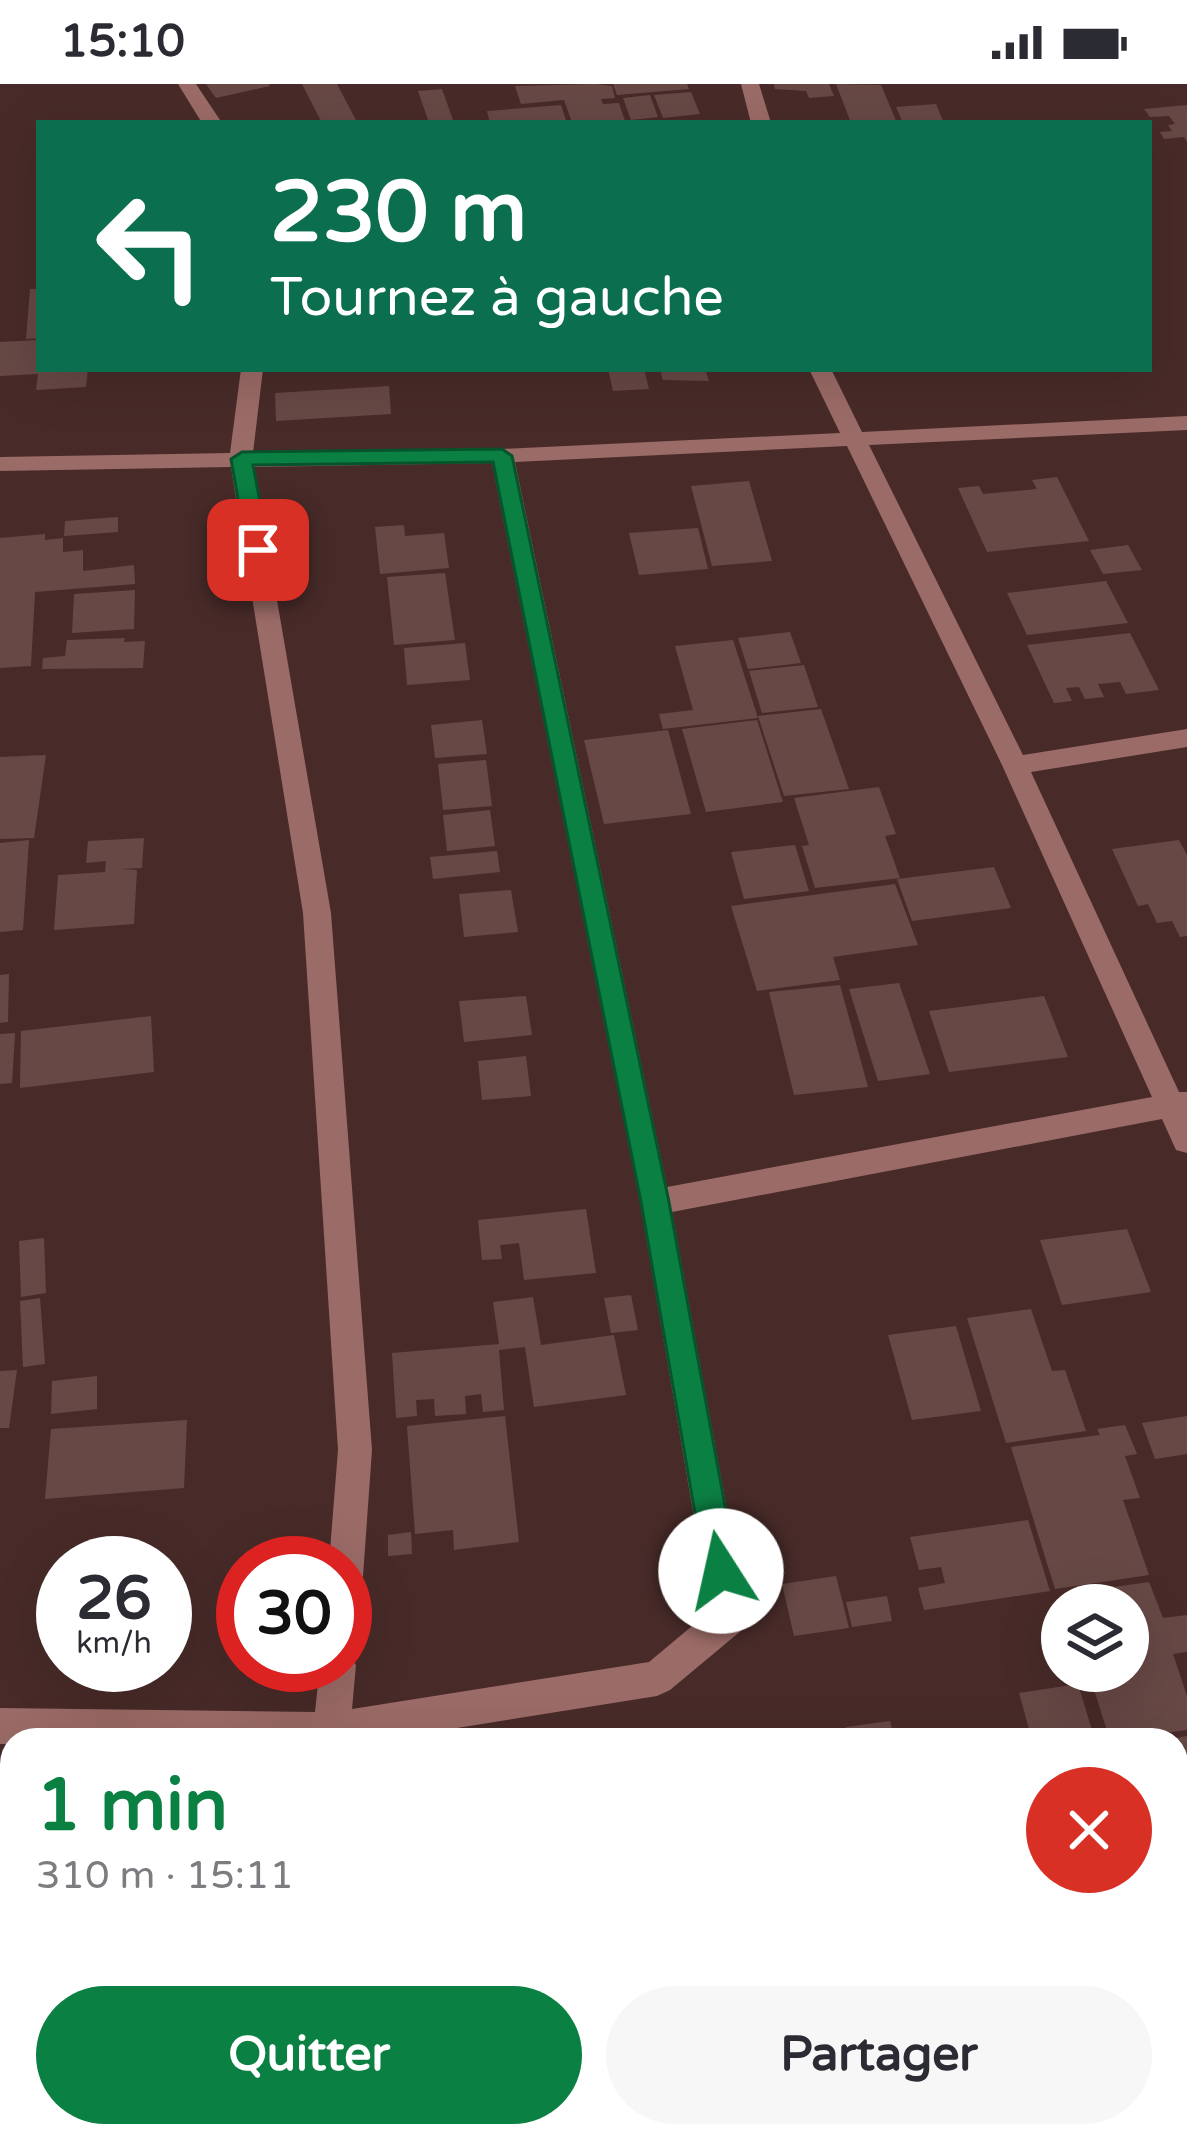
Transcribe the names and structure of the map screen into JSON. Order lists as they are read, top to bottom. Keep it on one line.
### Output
{"page":{"status":"15:10","turn":["230 m","Tournez à gauche"],"speed":"26 km/h","limit":"30","heading":["1 min","310 m · 15:11"],"buttons":["Quitter","Partager"]}}
